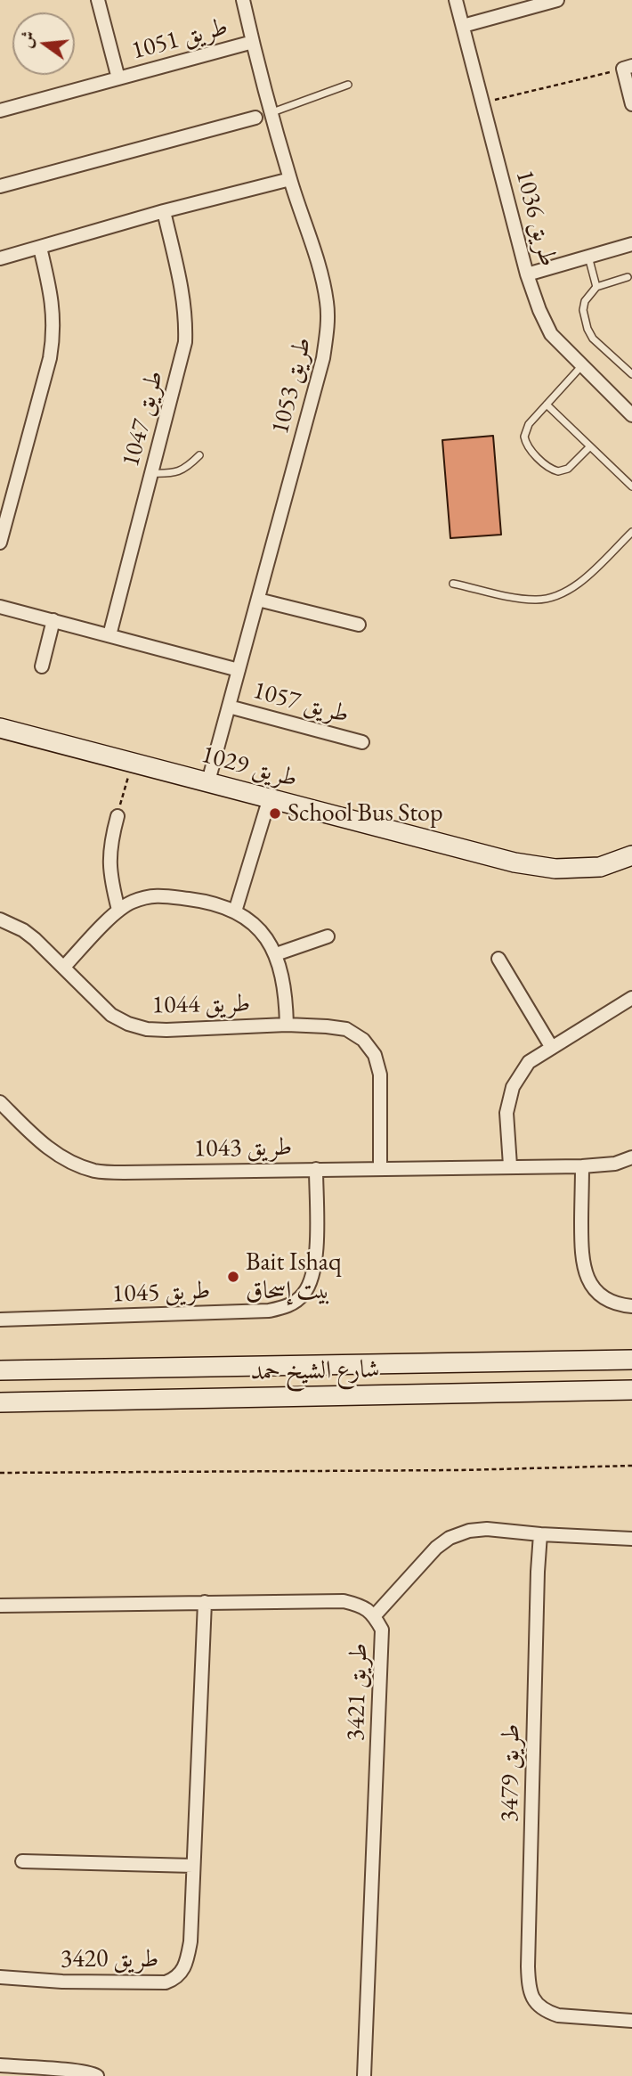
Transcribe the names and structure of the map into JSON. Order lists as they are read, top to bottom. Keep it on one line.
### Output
{"streets":{"main road":["طريق 1029","شارع الشيخ حمد"],"street":["طريق 1051","طريق 1036","طريق 1053","طريق 1047","طريق 1057","طريق 1044","طريق 1043","طريق 1045","طريق 3421","طريق 3479","طريق 3420"]},"crossings":[["طريق 1051","طريق 1053"],["طريق 1053","طريق 1057"],["طريق 1053","طريق 1029"],["طريق 1044","طريق 1043"],["طريق 1043","طريق 1045"],["طريق 3421","طريق 3420"]],"places":["School Bus Stop","Bait Ishaq بيت إسحاق"],"north":"left"}
